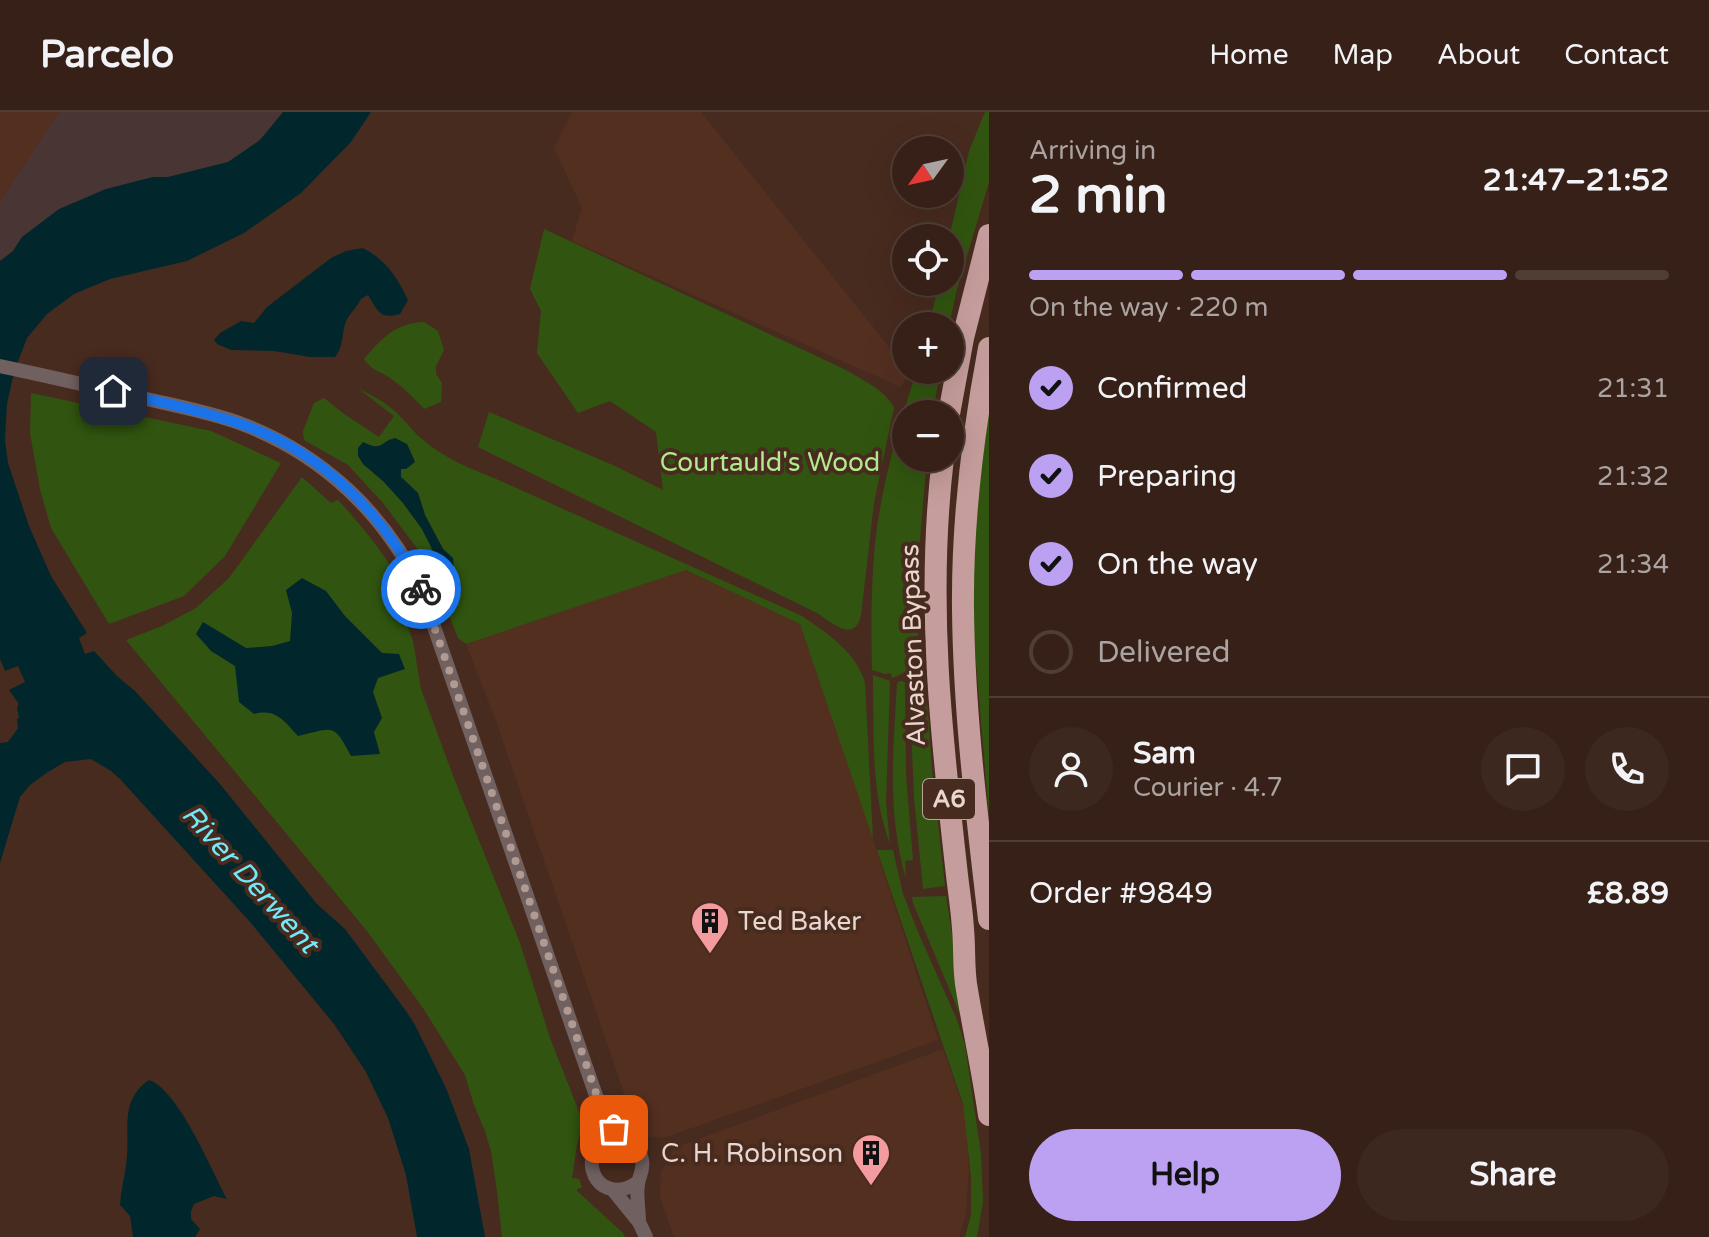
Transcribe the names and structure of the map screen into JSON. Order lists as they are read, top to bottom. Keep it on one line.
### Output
{"streets":{"highway":["Alvaston Bypass","A6"]},"water":["River Derwent"],"parks":["Courtauld's Wood"],"places":{"building":["Ted Baker","C. H. Robinson"]},"north":"bottom left","page":{"header":"Parcelo","nav":["Home","Map","About","Contact"],"heading":["2 min","Arriving in","21:47–21:52"],"panel":["Sam","Courier · 4.7","Order #9849","£8.89"],"map_buttons":["+","−"],"bar":"On the way · 220 m","list":[["Confirmed","21:31"],["Preparing","21:32"],["On the way","21:34"],"Delivered"],"buttons":["Help","Share"]}}
